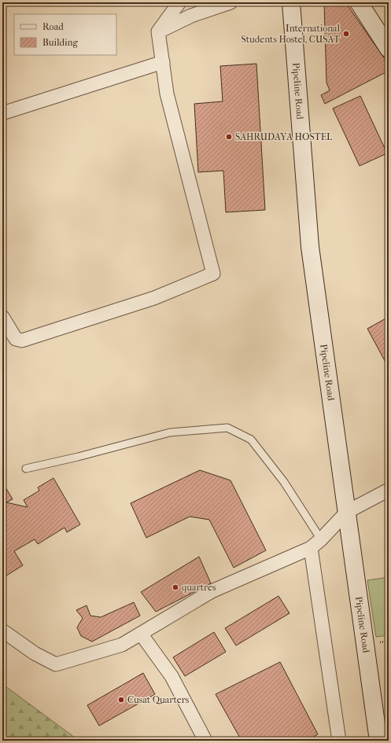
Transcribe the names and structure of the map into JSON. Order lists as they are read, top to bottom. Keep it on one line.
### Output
{"streets":{"street":["Pipeline Road"]},"places":["International Students Hostel, CUSAT","SAHRUDAYA HOSTEL","quartres","Cusat Quarters"],"legend":["Road","Building"]}
